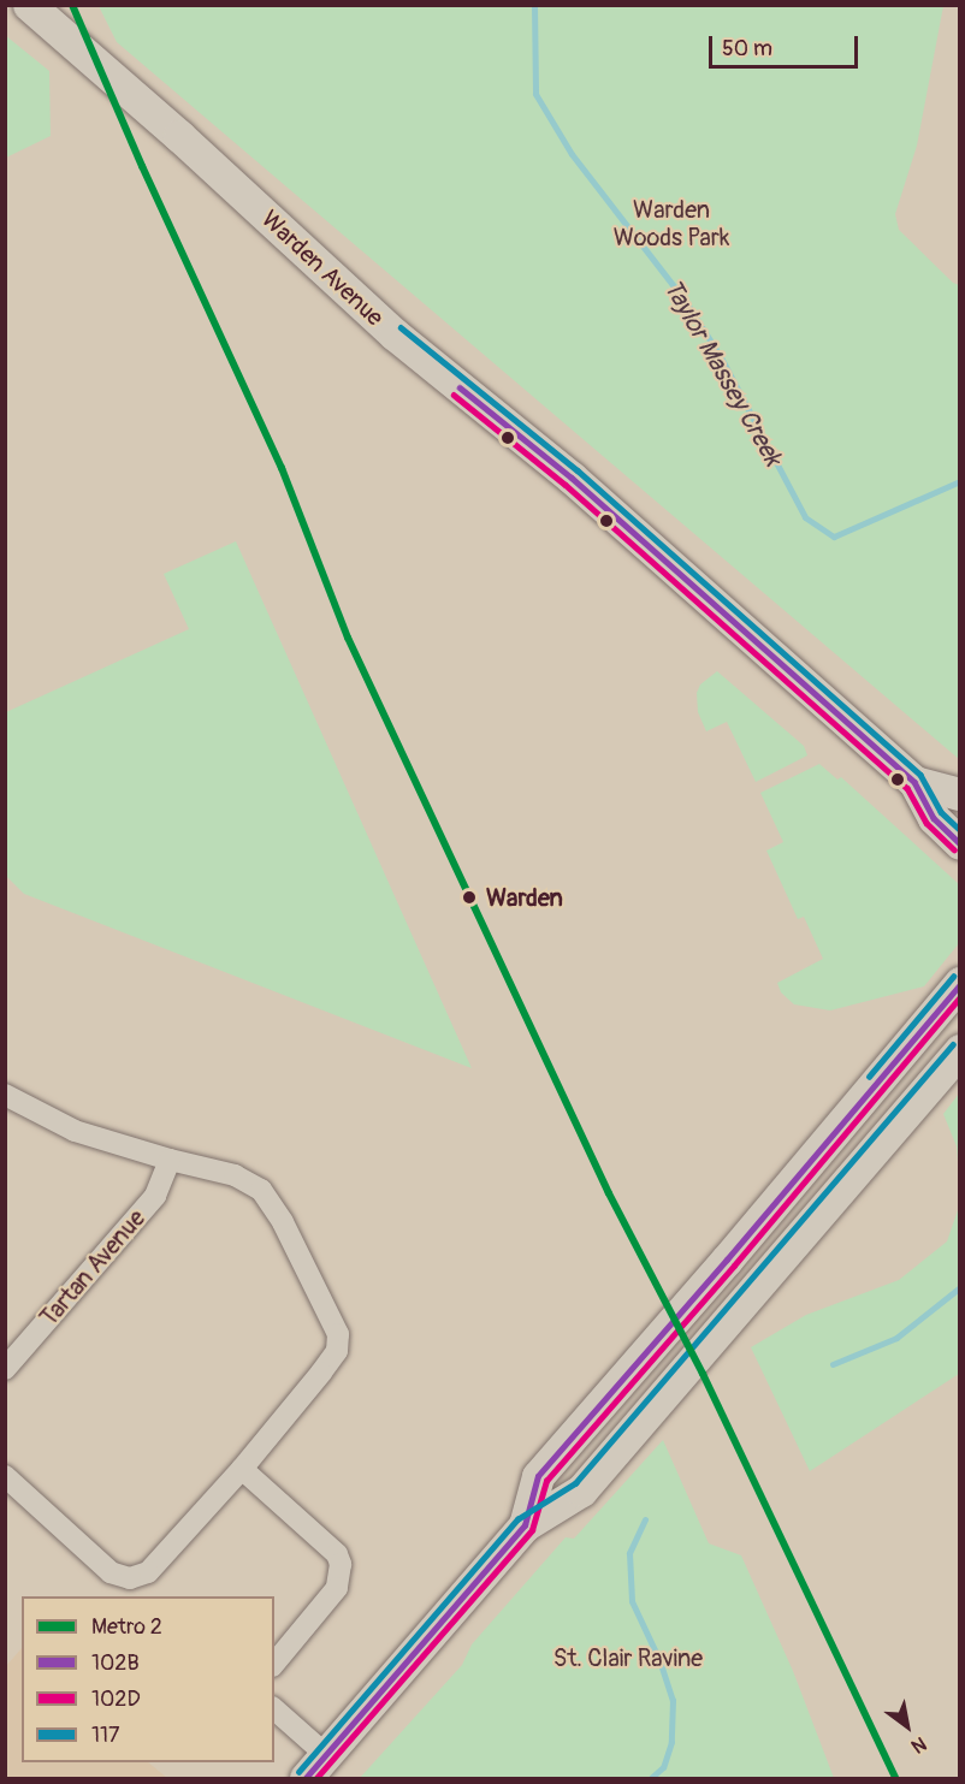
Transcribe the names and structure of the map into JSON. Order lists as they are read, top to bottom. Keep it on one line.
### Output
{"streets":{"main road":["Warden Avenue"],"street":["Tartan Avenue"]},"water":["Taylor Massey Creek"],"parks":["Warden Woods Park","St. Clair Ravine"],"places":["Warden"],"lines":["metro line 2","transit line 117","transit line 102B","transit line 102D"],"legend":["Metro 2","102B","102D","117"],"scale_bar":"50 m","north":"bottom right"}
